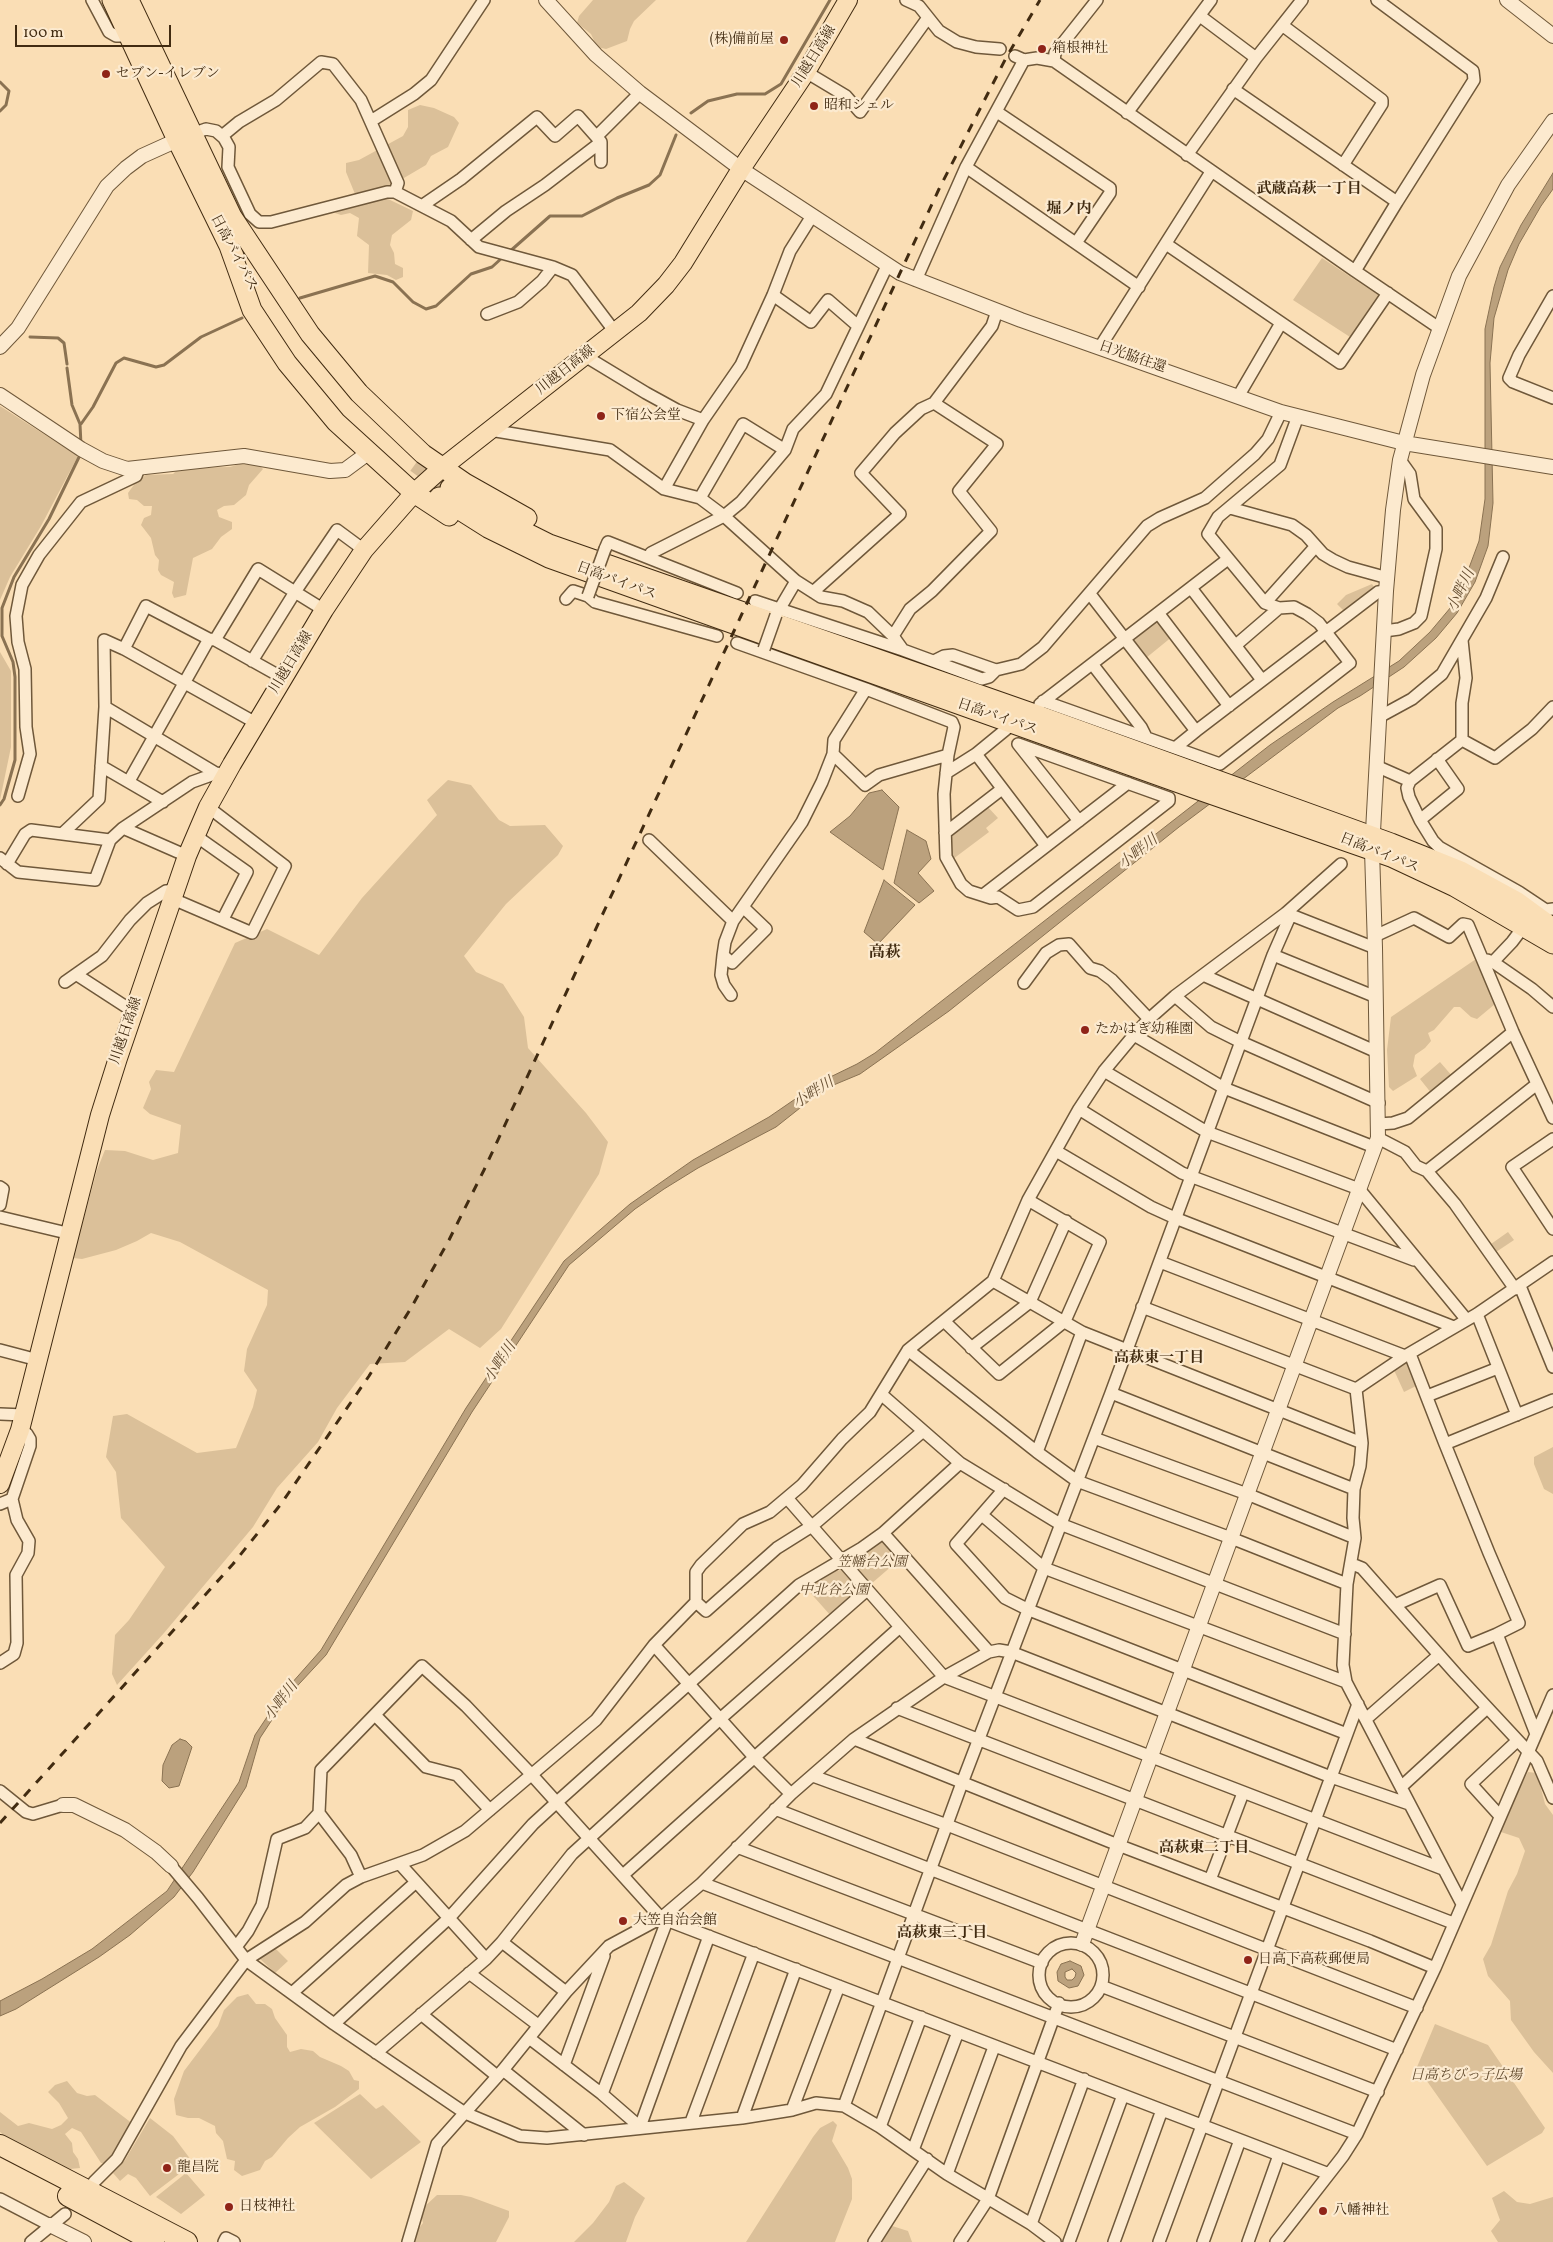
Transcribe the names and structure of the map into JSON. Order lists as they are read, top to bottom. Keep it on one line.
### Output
{"streets":{"highway":["日高バイパス"],"main road":["川越日高線"],"street":["日光脇往還"]},"crossings":[["川越日高線","日光脇往還"]],"districts":["武蔵高萩一丁目","堀ノ内","高萩","高萩東一丁目","高萩東二丁目","高萩東三丁目"],"water":["小畔川"],"parks":["笠幡台公園","中北谷公園","日高ちびっ子広場"],"places":["(株)備前屋","箱根神社","セブン-イレブン","昭和シェル","下宿公会堂","たかはぎ幼稚園","大笠自治会館","日高下高萩郵便局","龍昌院","日枝神社","八幡神社"],"scale_bar":"100 m"}
